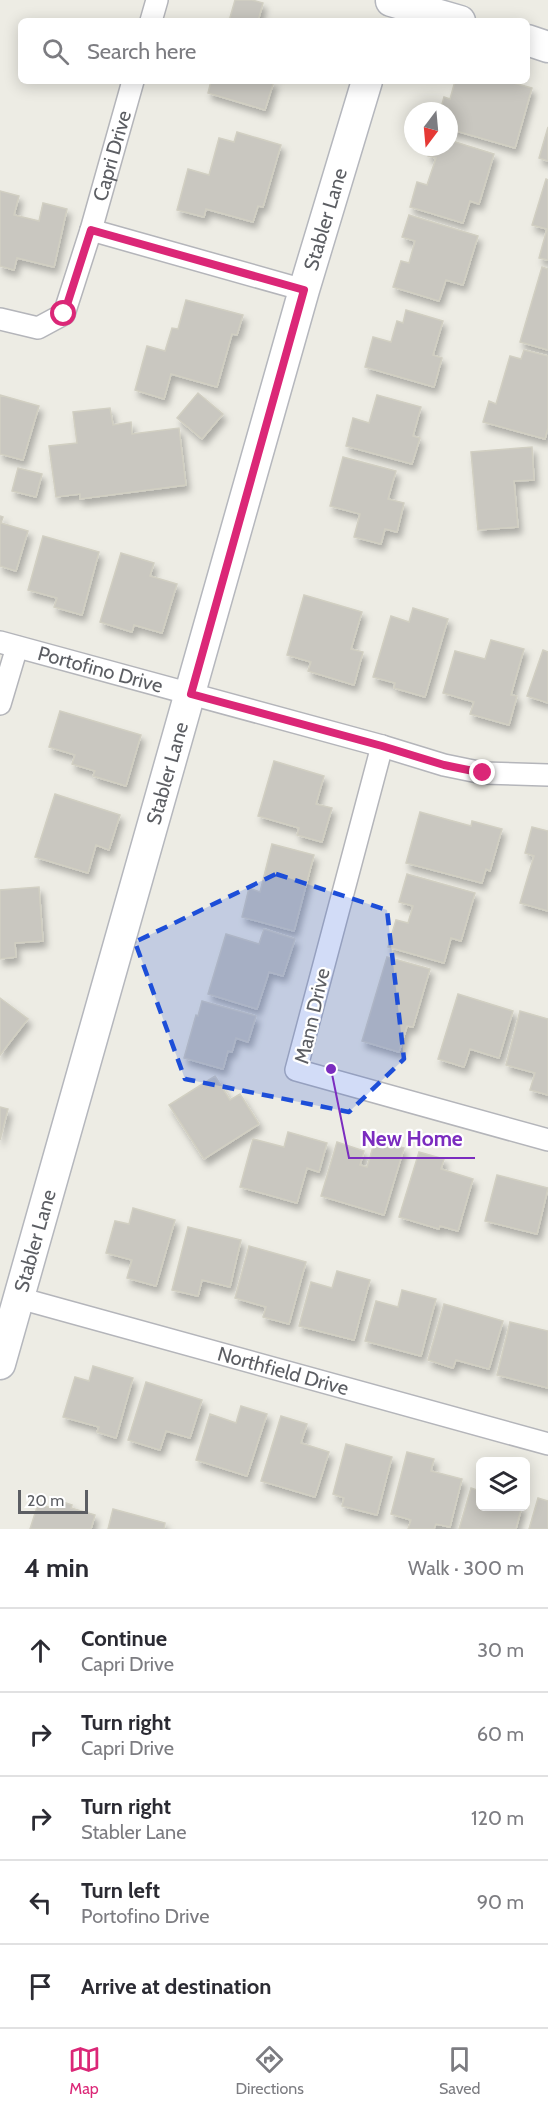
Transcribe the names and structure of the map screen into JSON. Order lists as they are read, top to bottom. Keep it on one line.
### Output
{"streets":{"street":["Capri Drive","Stabler Lane","Portofino Drive","Mann Drive","Northfield Drive"]},"crossings":[["Stabler Lane","Portofino Drive"],["Stabler Lane","Northfield Drive"],["Portofino Drive","Mann Drive"]],"places":["New Home"],"scale_bar":"20 m","north":"bottom","page":{"search":"Search here","scale":"20 m","heading":["4 min","Walk · 300 m"],"list":[["Continue","Capri Drive","30 m"],["Turn right","Capri Drive","60 m"],["Turn right","Stabler Lane","120 m"],["Turn left","Portofino Drive","90 m"],"Arrive at destination"],"nav":["Map","Directions","Saved"]}}
